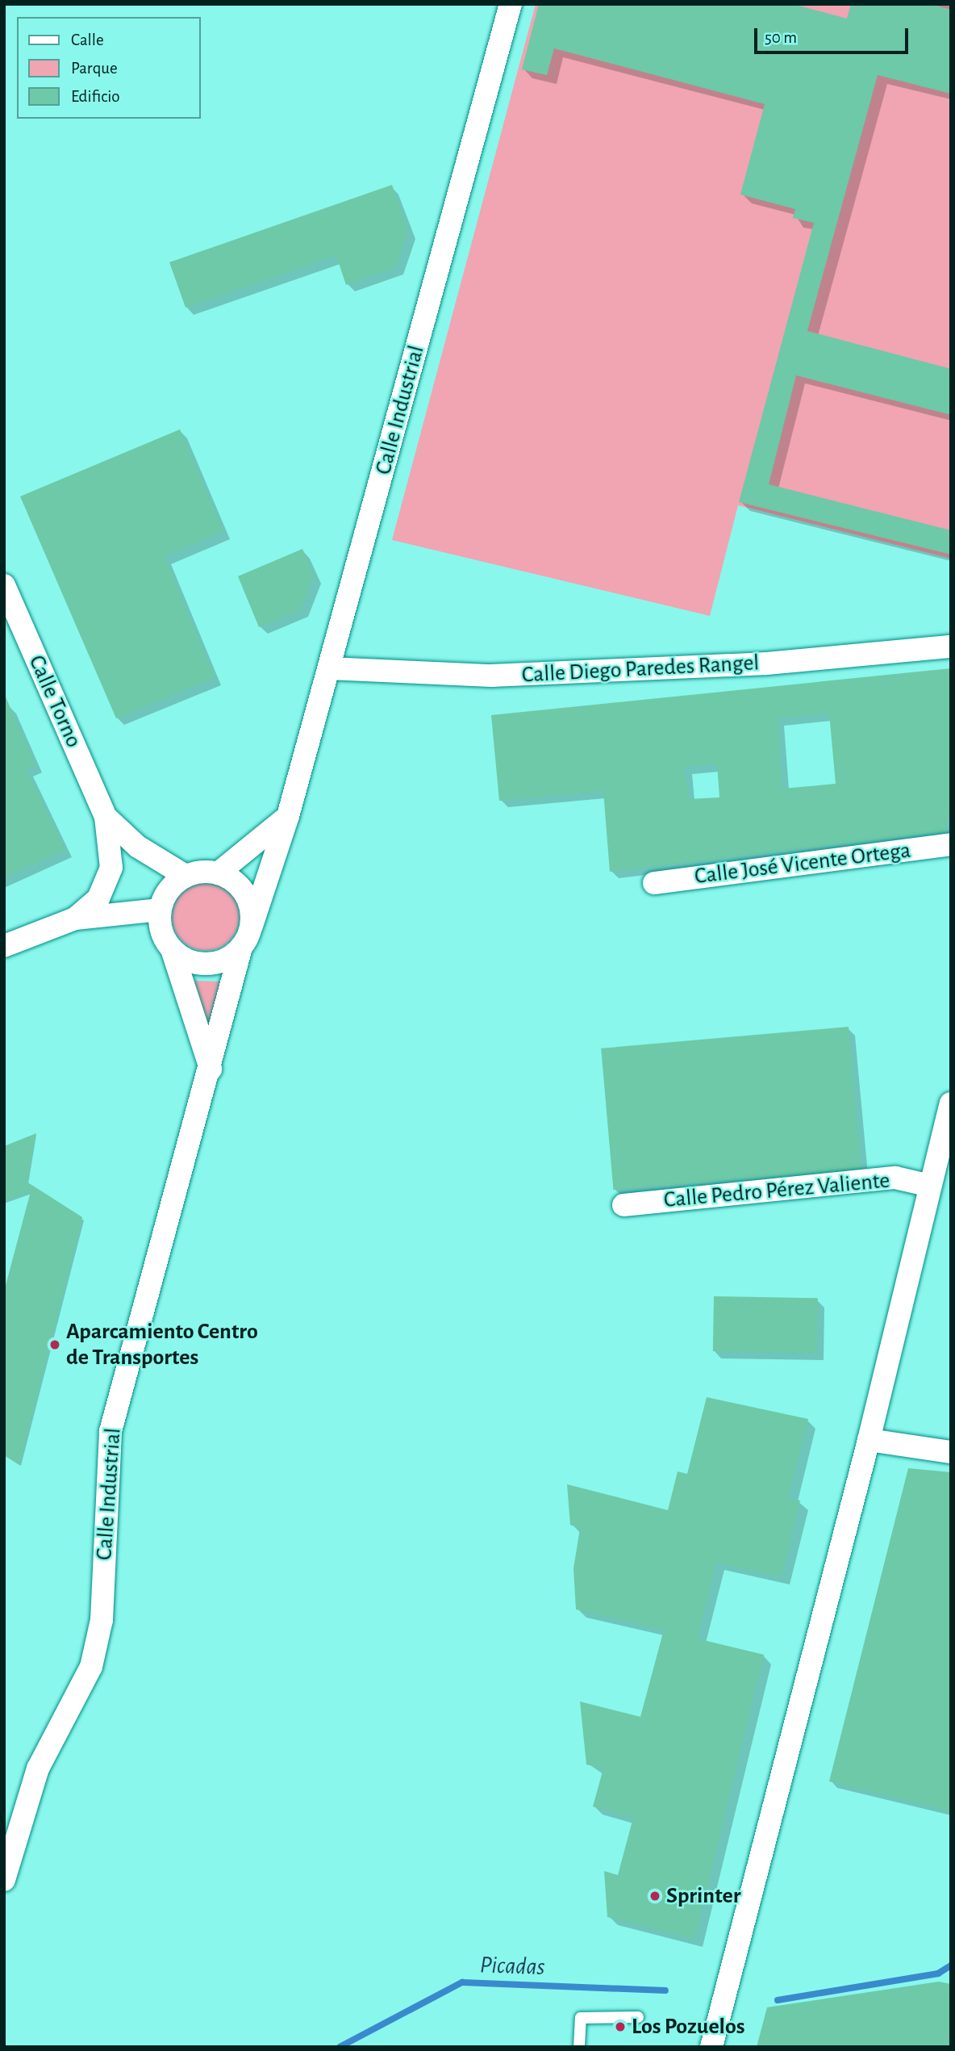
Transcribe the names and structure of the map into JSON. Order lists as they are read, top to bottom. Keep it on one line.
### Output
{"streets":{"street":["Calle Industrial","Calle Diego Paredes Rangel","Calle Torno","Calle José Vicente Ortega","Calle Pedro Pérez Valiente"]},"crossings":[["Calle Industrial","Calle Diego Paredes Rangel"],["Calle Industrial","Calle Torno"]],"water":["Picadas"],"places":["Aparcamiento Centro de Transportes","Sprinter","Los Pozuelos"],"legend":["Calle","Parque","Edificio"],"scale_bar":"50 m"}
